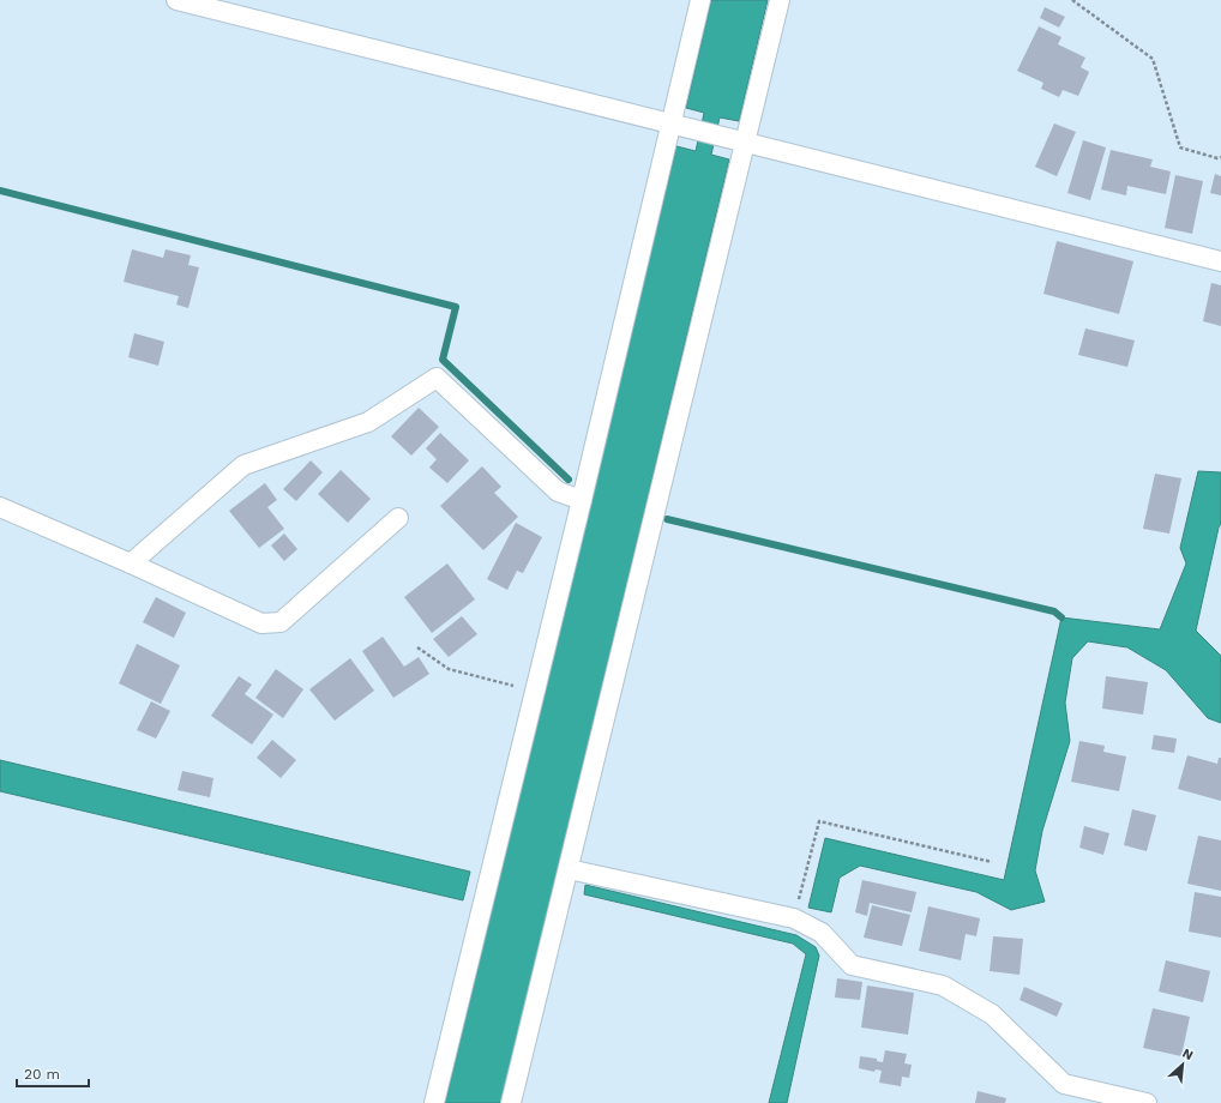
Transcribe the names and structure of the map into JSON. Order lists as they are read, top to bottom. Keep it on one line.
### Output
{"scale_bar":"20 m","north":"top right"}
